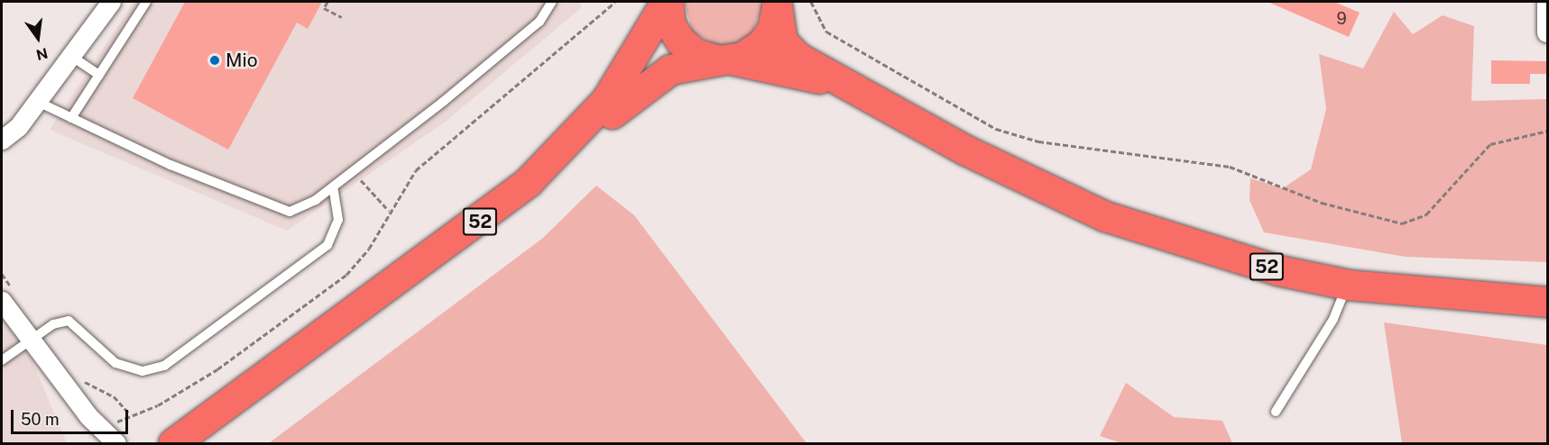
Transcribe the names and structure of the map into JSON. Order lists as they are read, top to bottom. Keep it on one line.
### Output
{"streets":{"highway":["52"]},"places":["Mio"],"house_numbers":["9"],"scale_bar":"50 m","north":"bottom"}
